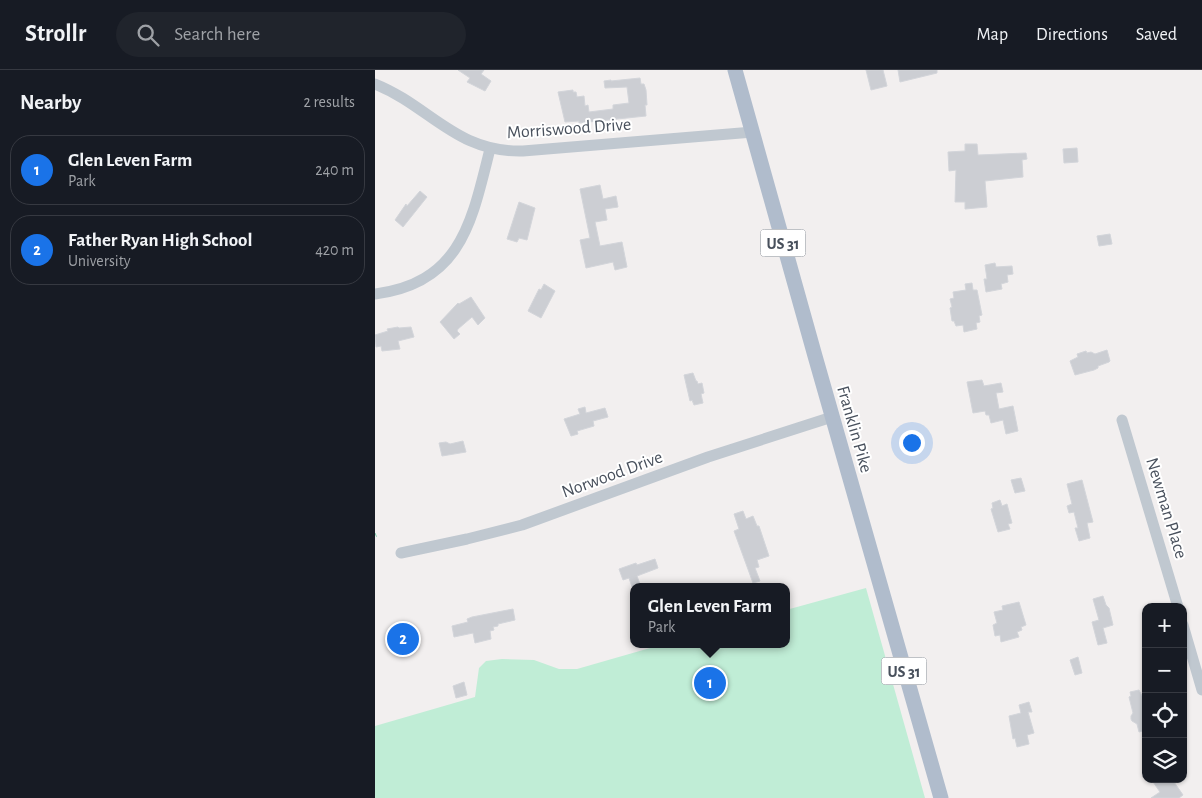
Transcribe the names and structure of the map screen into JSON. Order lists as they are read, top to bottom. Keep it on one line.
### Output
{"streets":{"main road":["US 31","Franklin Pike"],"street":["Morriswood Drive","Norwood Drive","Newman Place"]},"crossings":[["Morriswood Drive","Franklin Pike"],["Franklin Pike","Norwood Drive"]],"page":{"header":"Strollr","search":"Search here","nav":["Map","Directions","Saved"],"heading":["Nearby","2 results"],"list":[{"mark":"1","name":"Glen Leven Farm","note":"Park","value":"240 m"},{"mark":"2","name":"Father Ryan High School","note":"University","value":"420 m"}],"popup":["Glen Leven Farm","Park"],"map_buttons":["+","−"],"pins":["2","1"]}}
